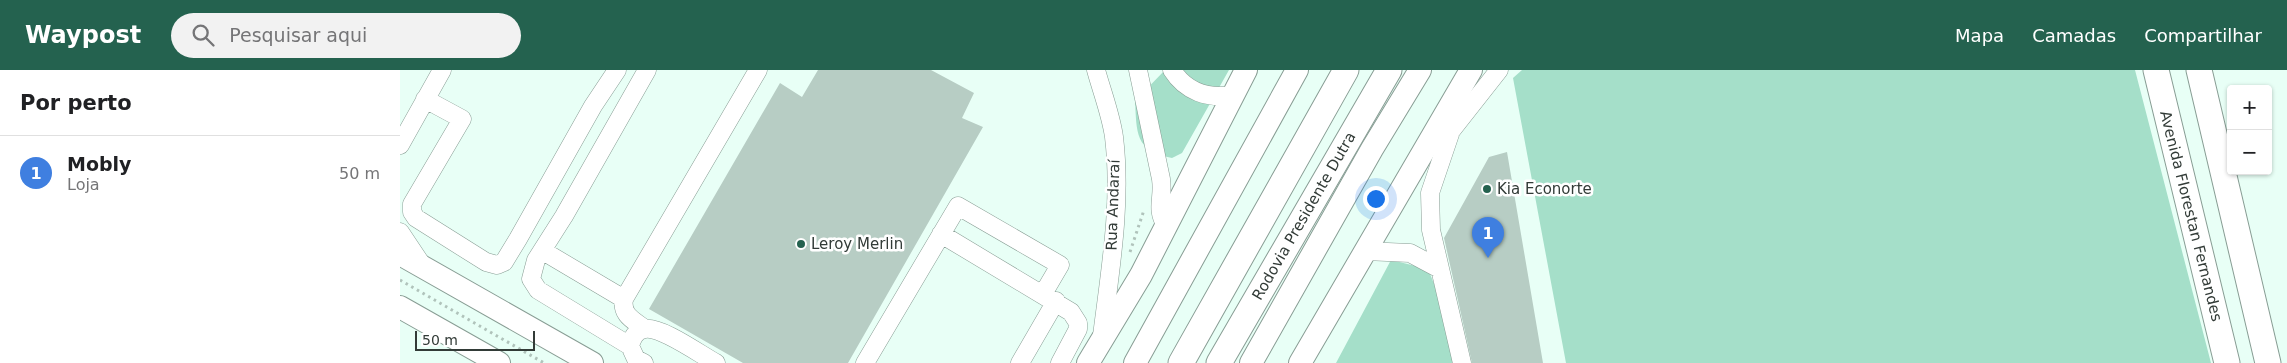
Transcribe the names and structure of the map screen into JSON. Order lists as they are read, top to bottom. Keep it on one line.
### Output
{"streets":{"highway":["Rodovia Presidente Dutra","Avenida Florestan Fernandes"],"street":["Rua Andaraí"]},"places":["Kia Econorte","Leroy Merlin"],"scale_bar":"50 m","page":{"header":"Waypost","search":"Pesquisar aqui","nav":["Mapa","Camadas","Compartilhar"],"heading":"Por perto","map_buttons":["+","−"],"list":[{"mark":"1","name":"Mobly","note":"Loja","value":"50 m"}],"pins":"1","scale":"50 m"}}
